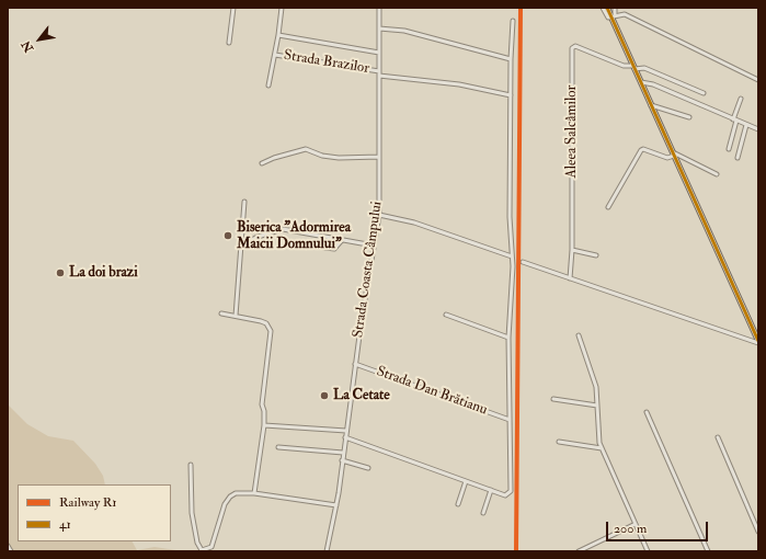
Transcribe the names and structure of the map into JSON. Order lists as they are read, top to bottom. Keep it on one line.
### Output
{"streets":{"street":["Strada Brazilor","Aleea Salcâmilor","Strada Coasta Câmpului","Strada Dan Brătianu"]},"crossings":[["Strada Brazilor","Strada Coasta Câmpului"],["Strada Coasta Câmpului","Strada Dan Brătianu"]],"places":["Biserica \"Adormirea Maicii Domnului\"","La doi brazi","La Cetate"],"lines":["rail line R1","transit line 41"],"legend":["Railway R1","41"],"scale_bar":"200 m","north":"bottom left"}
